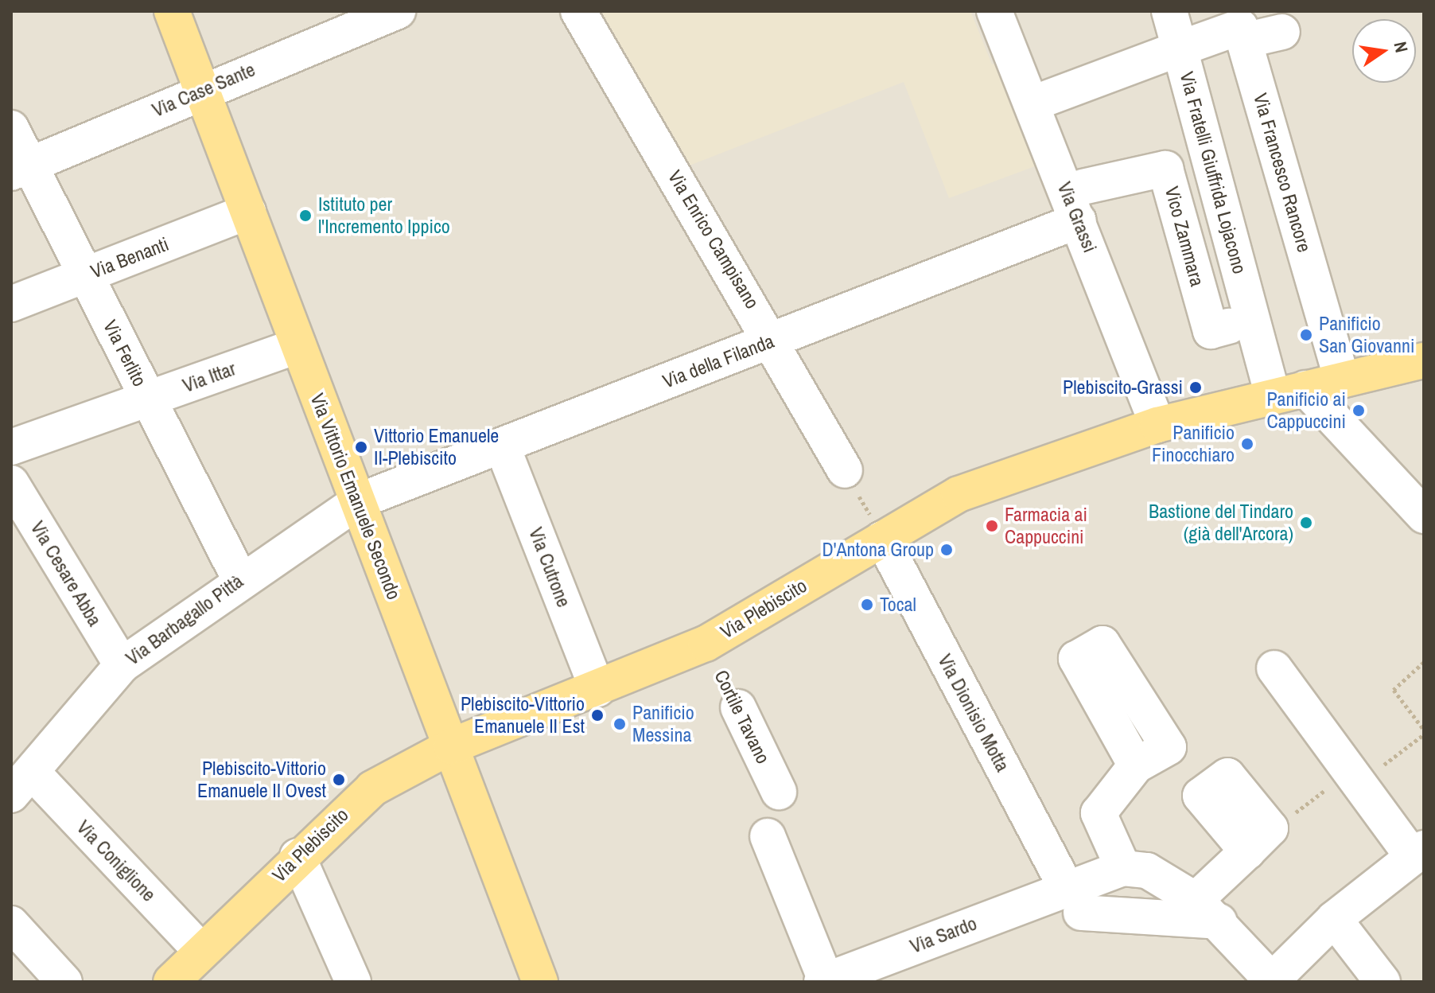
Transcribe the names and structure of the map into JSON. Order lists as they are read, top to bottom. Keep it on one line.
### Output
{"streets":{"main road":["Via Vittorio Emanuele Secondo","Via Plebiscito"],"street":["Via Case Sante","Via Fratelli Giuffrida Lojacono","Via Francesco Rancore","Via Grassi","Vico Zammara","Via Enrico Campisano","Via Benanti","Via Ferlito","Via della Filanda","Via Ittar","Via Cutrone","Via Cesare Abba","Via Barbagallo Pittà","Via Dionisio Motta","Cortile Tavano","Via Coniglione","Via Sardo"]},"crossings":[["Via Case Sante","Via Ferlito"],["Via Case Sante","Via Vittorio Emanuele Secondo"],["Via Fratelli Giuffrida Lojacono","Via Plebiscito"],["Via Francesco Rancore","Via Plebiscito"],["Via Grassi","Via della Filanda"],["Via Grassi","Via Plebiscito"],["Via Enrico Campisano","Via della Filanda"],["Via Benanti","Via Ferlito"],["Via Benanti","Via Vittorio Emanuele Secondo"],["Via Ferlito","Via Ittar"],["Via Ferlito","Via Barbagallo Pittà"],["Via della Filanda","Via Vittorio Emanuele Secondo"],["Via della Filanda","Via Cutrone"],["Via della Filanda","Via Barbagallo Pittà"],["Via Ittar","Via Vittorio Emanuele Secondo"],["Via Vittorio Emanuele Secondo","Via Plebiscito"],["Via Vittorio Emanuele Secondo","Via Barbagallo Pittà"],["Via Cutrone","Via Plebiscito"],["Via Cesare Abba","Via Barbagallo Pittà"],["Via Plebiscito","Via Dionisio Motta"],["Via Plebiscito","Via Coniglione"],["Via Barbagallo Pittà","Via Coniglione"],["Via Dionisio Motta","Via Sardo"]],"places":["Istituto per l'Incremento Ippico","Panificio San Giovanni","Plebiscito-Grassi","Panificio ai Cappuccini","Panificio Finocchiaro","Vittorio Emanuele II-Plebiscito","Bastione del Tindaro (già dell'Arcora)","Farmacia ai Cappuccini","D'Antona Group","Tocal","Plebiscito-Vittorio Emanuele II Est","Panificio Messina","Plebiscito-Vittorio Emanuele II Ovest"],"north":"right"}
